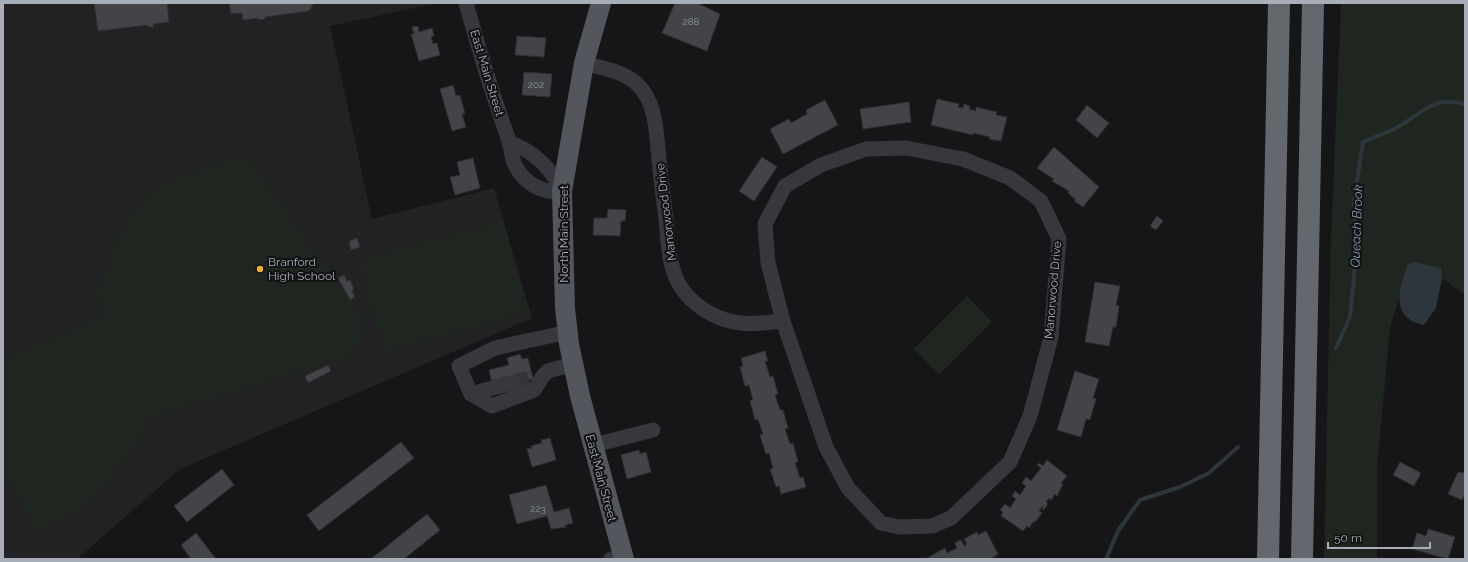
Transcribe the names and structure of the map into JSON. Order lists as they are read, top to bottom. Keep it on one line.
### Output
{"streets":{"main road":["East Main Street","North Main Street"],"street":["Manorwood Drive"]},"crossings":[["East Main Street","North Main Street"],["Manorwood Drive","North Main Street"]],"water":["Queach Brook"],"places":["Branford High School"],"house_numbers":["288","202","223"],"scale_bar":"50 m"}
